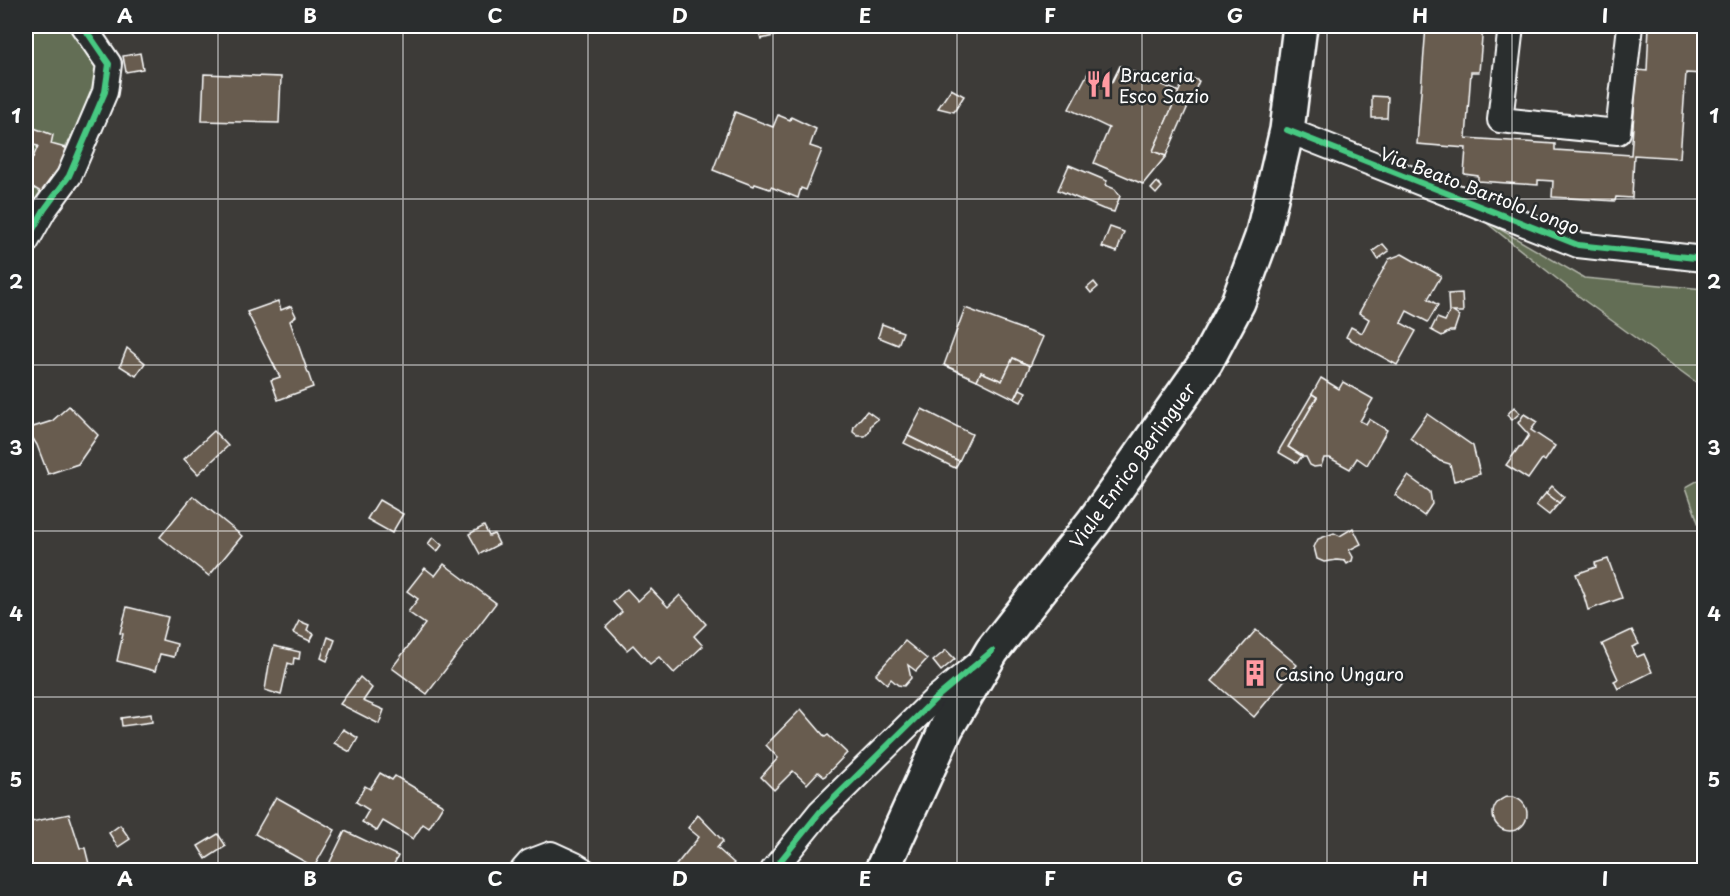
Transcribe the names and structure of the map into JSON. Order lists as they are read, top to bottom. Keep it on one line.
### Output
{"streets":{"main road":["Viale Enrico Berlinguer"],"street":["Via Beato Bartolo Longo"]},"crossings":[["Via Beato Bartolo Longo","Viale Enrico Berlinguer"]],"places":{"restaurant":["Braceria Esco Sazio"],"building":["Casino Ungaro"]},"grid":{"columns":["A","B","C","D","E","F","G","H","I"],"rows":["1","2","3","4","5"]}}
